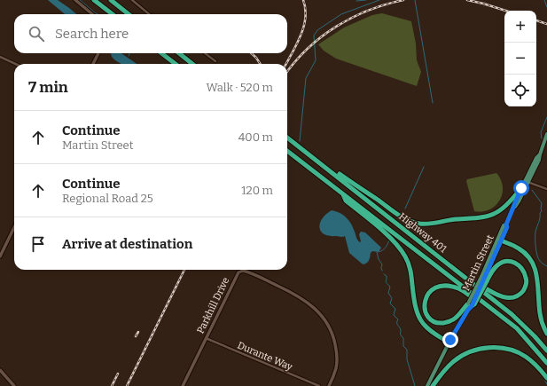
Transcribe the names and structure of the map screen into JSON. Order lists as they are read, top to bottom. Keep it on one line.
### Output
{"streets":{"highway":["Highway 401"],"main road":["Martin Street"],"street":["Parkhill Drive","Durante Way"]},"crossings":[["Parkhill Drive","Durante Way"]],"page":{"map_buttons":["+","−"],"search":"Search here","heading":["7 min","Walk · 520 m"],"list":[["Continue","Martin Street","400 m"],["Continue","Regional Road 25","120 m"],"Arrive at destination"]}}
